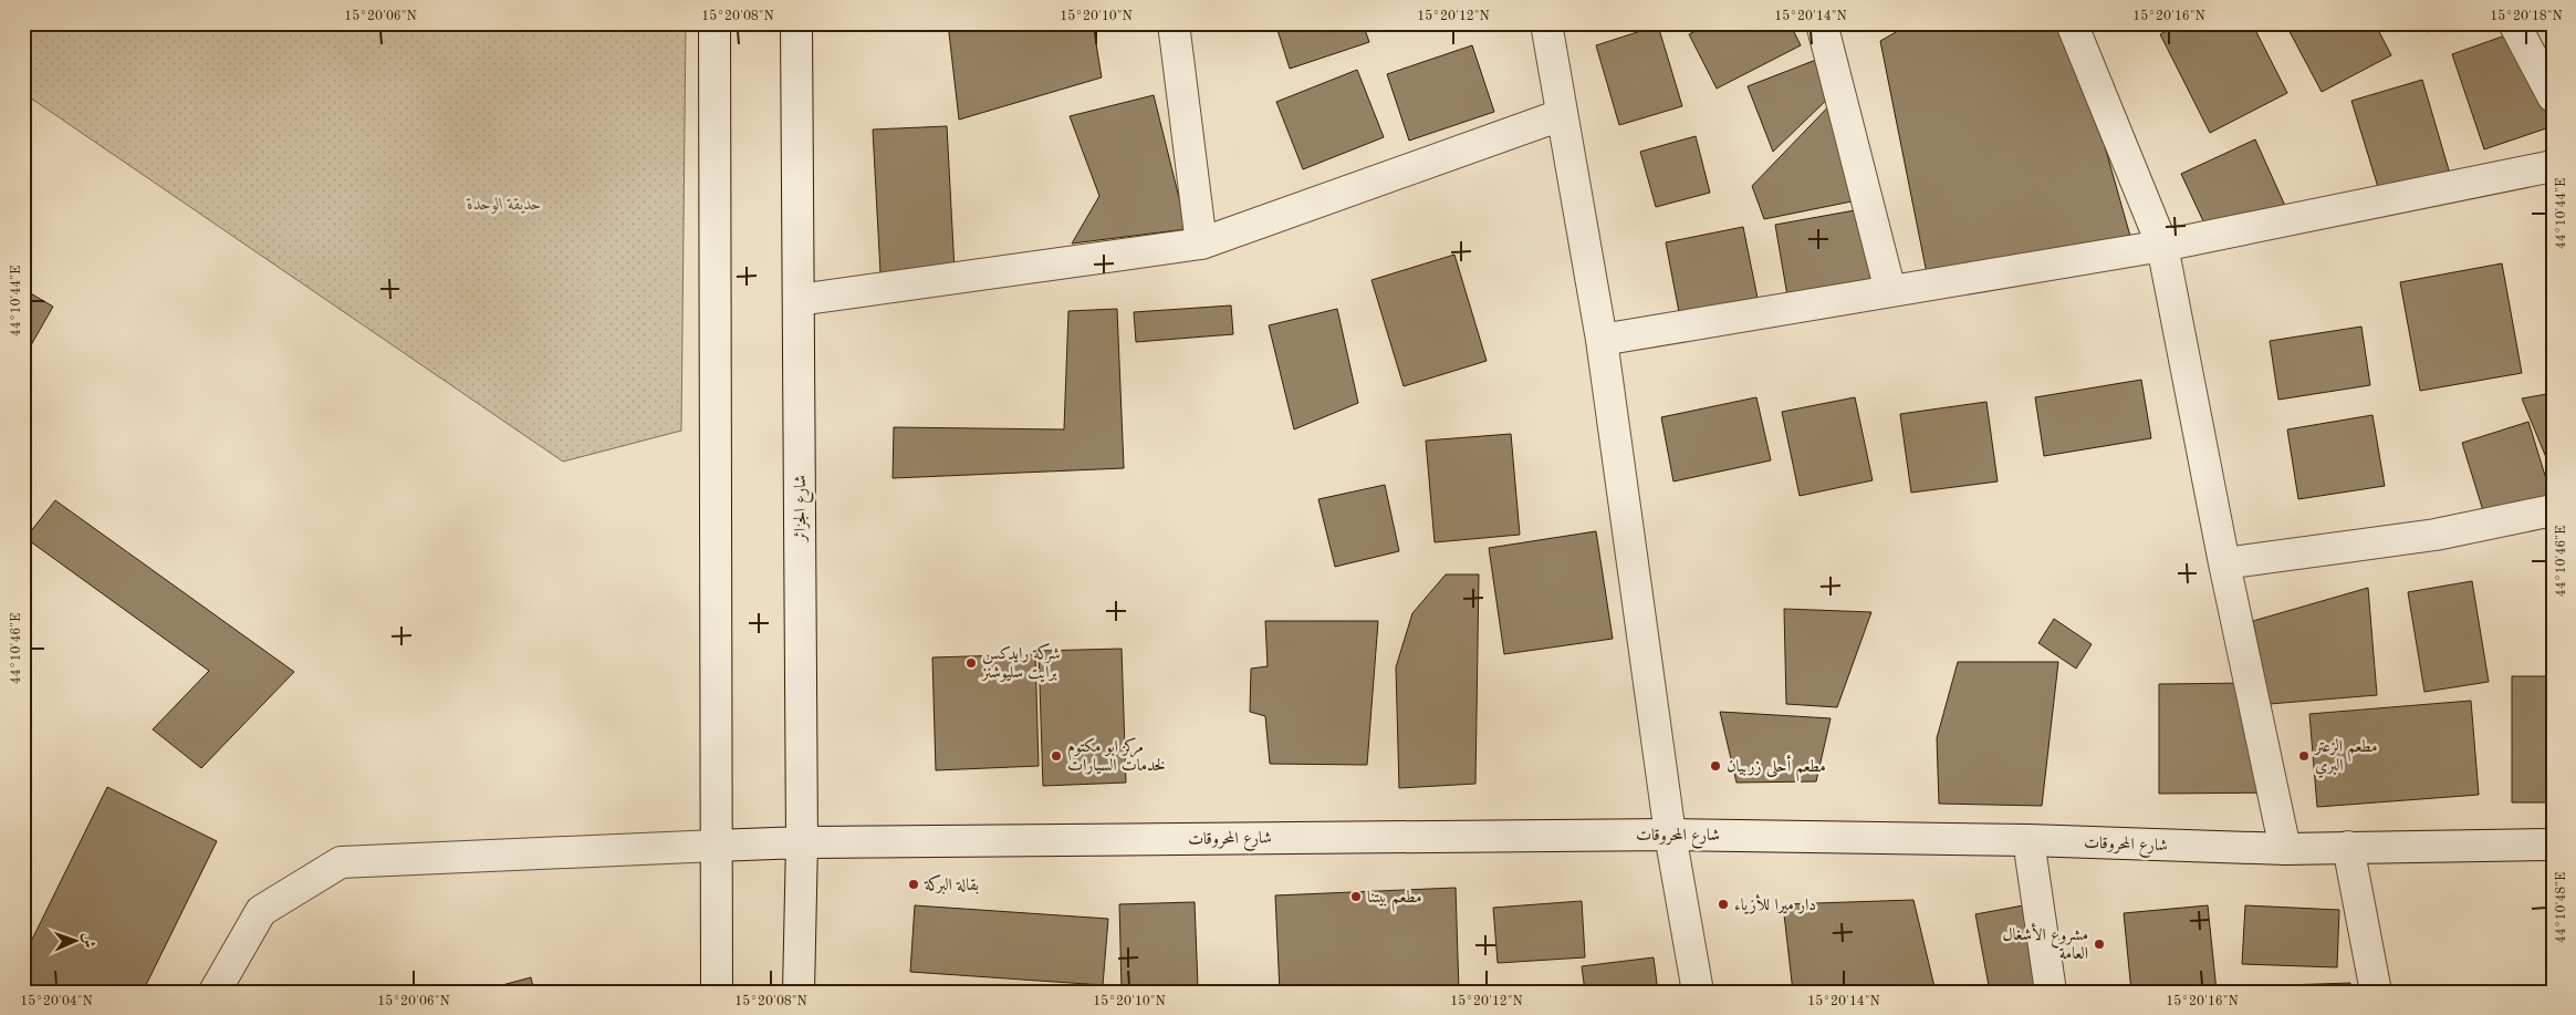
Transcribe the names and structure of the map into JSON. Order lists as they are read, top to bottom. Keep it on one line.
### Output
{"streets":{"street":["شارع الجزائر","شارع المحروقات"]},"crossings":[["شارع الجزائر","شارع المحروقات"]],"parks":["حديقة الوحدة"],"places":["شركة رايدكس برايت سليوشنز","مركز ابو مكتوم لخدمات السيارات","مطعم الزعتر البري","مطعم أحلى زربيان","بقالة البركة","مطعم بيتنا","دار ميرا للأزياء","مشروع الأشغال العامة"],"north":"right","coordinates":["15°20'06\"N","15°20'08\"N","15°20'10\"N","15°20'12\"N","15°20'14\"N","15°20'16\"N","15°20'18\"N","44°10'44\"E","44°10'46\"E","44°10'48\"E","15°20'04\"N"]}
